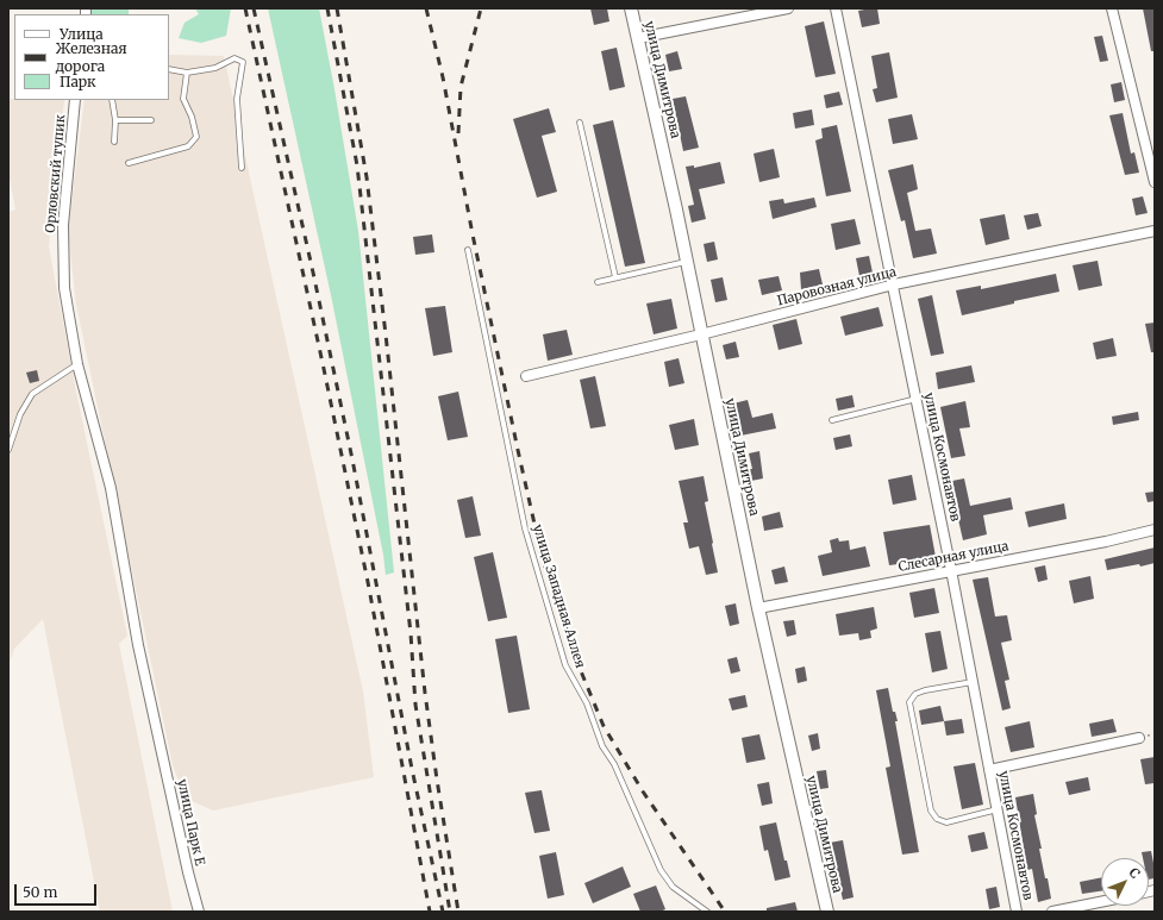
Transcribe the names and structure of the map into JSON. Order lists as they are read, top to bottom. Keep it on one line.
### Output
{"streets":{"street":["улица Димитрова","Орловский тупик","Паровозная улица","улица Космонавтов","Слесарная улица","улица Парк Е"],"lane":["улица Западная Аллея"]},"crossings":[["улица Димитрова","Паровозная улица"],["улица Димитрова","Слесарная улица"],["Орловский тупик","улица Парк Е"],["Паровозная улица","улица Космонавтов"],["улица Космонавтов","Слесарная улица"]],"legend":["Улица","Железная дорога","Парк"],"scale_bar":"50 m","north":"top right"}
